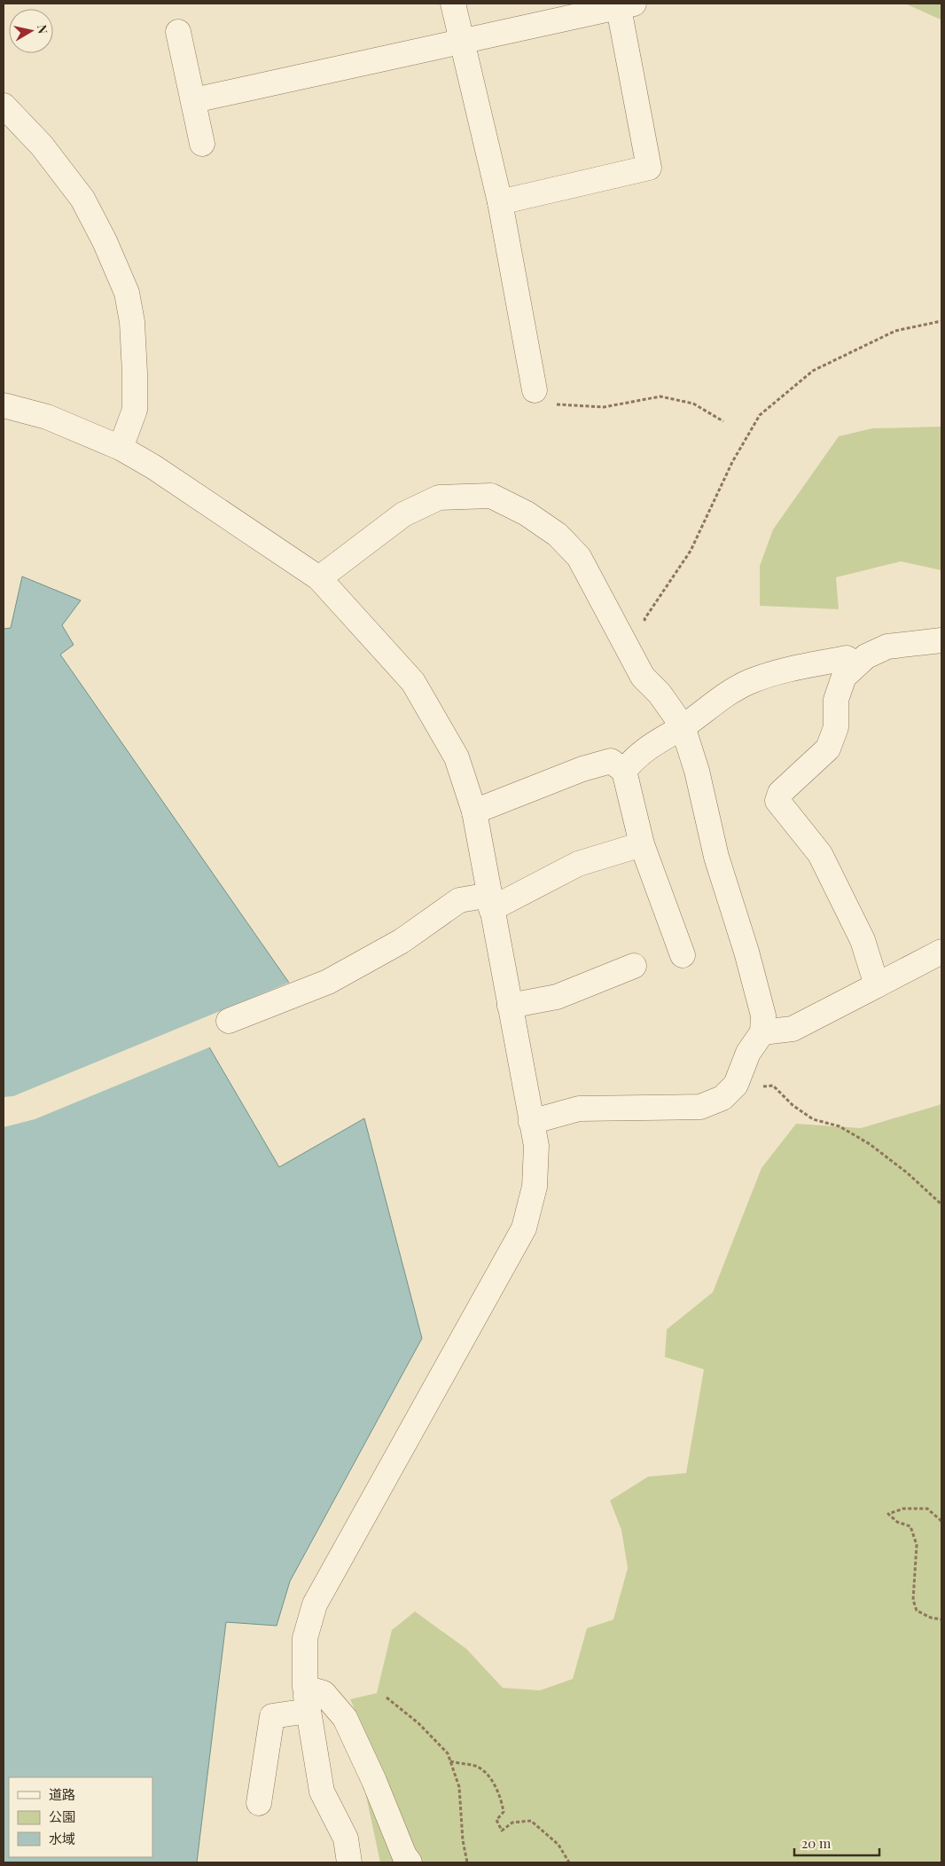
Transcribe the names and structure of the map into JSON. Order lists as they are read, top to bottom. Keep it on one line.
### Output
{"legend":["道路","公園","水域"],"scale_bar":"20 m","north":"right"}
